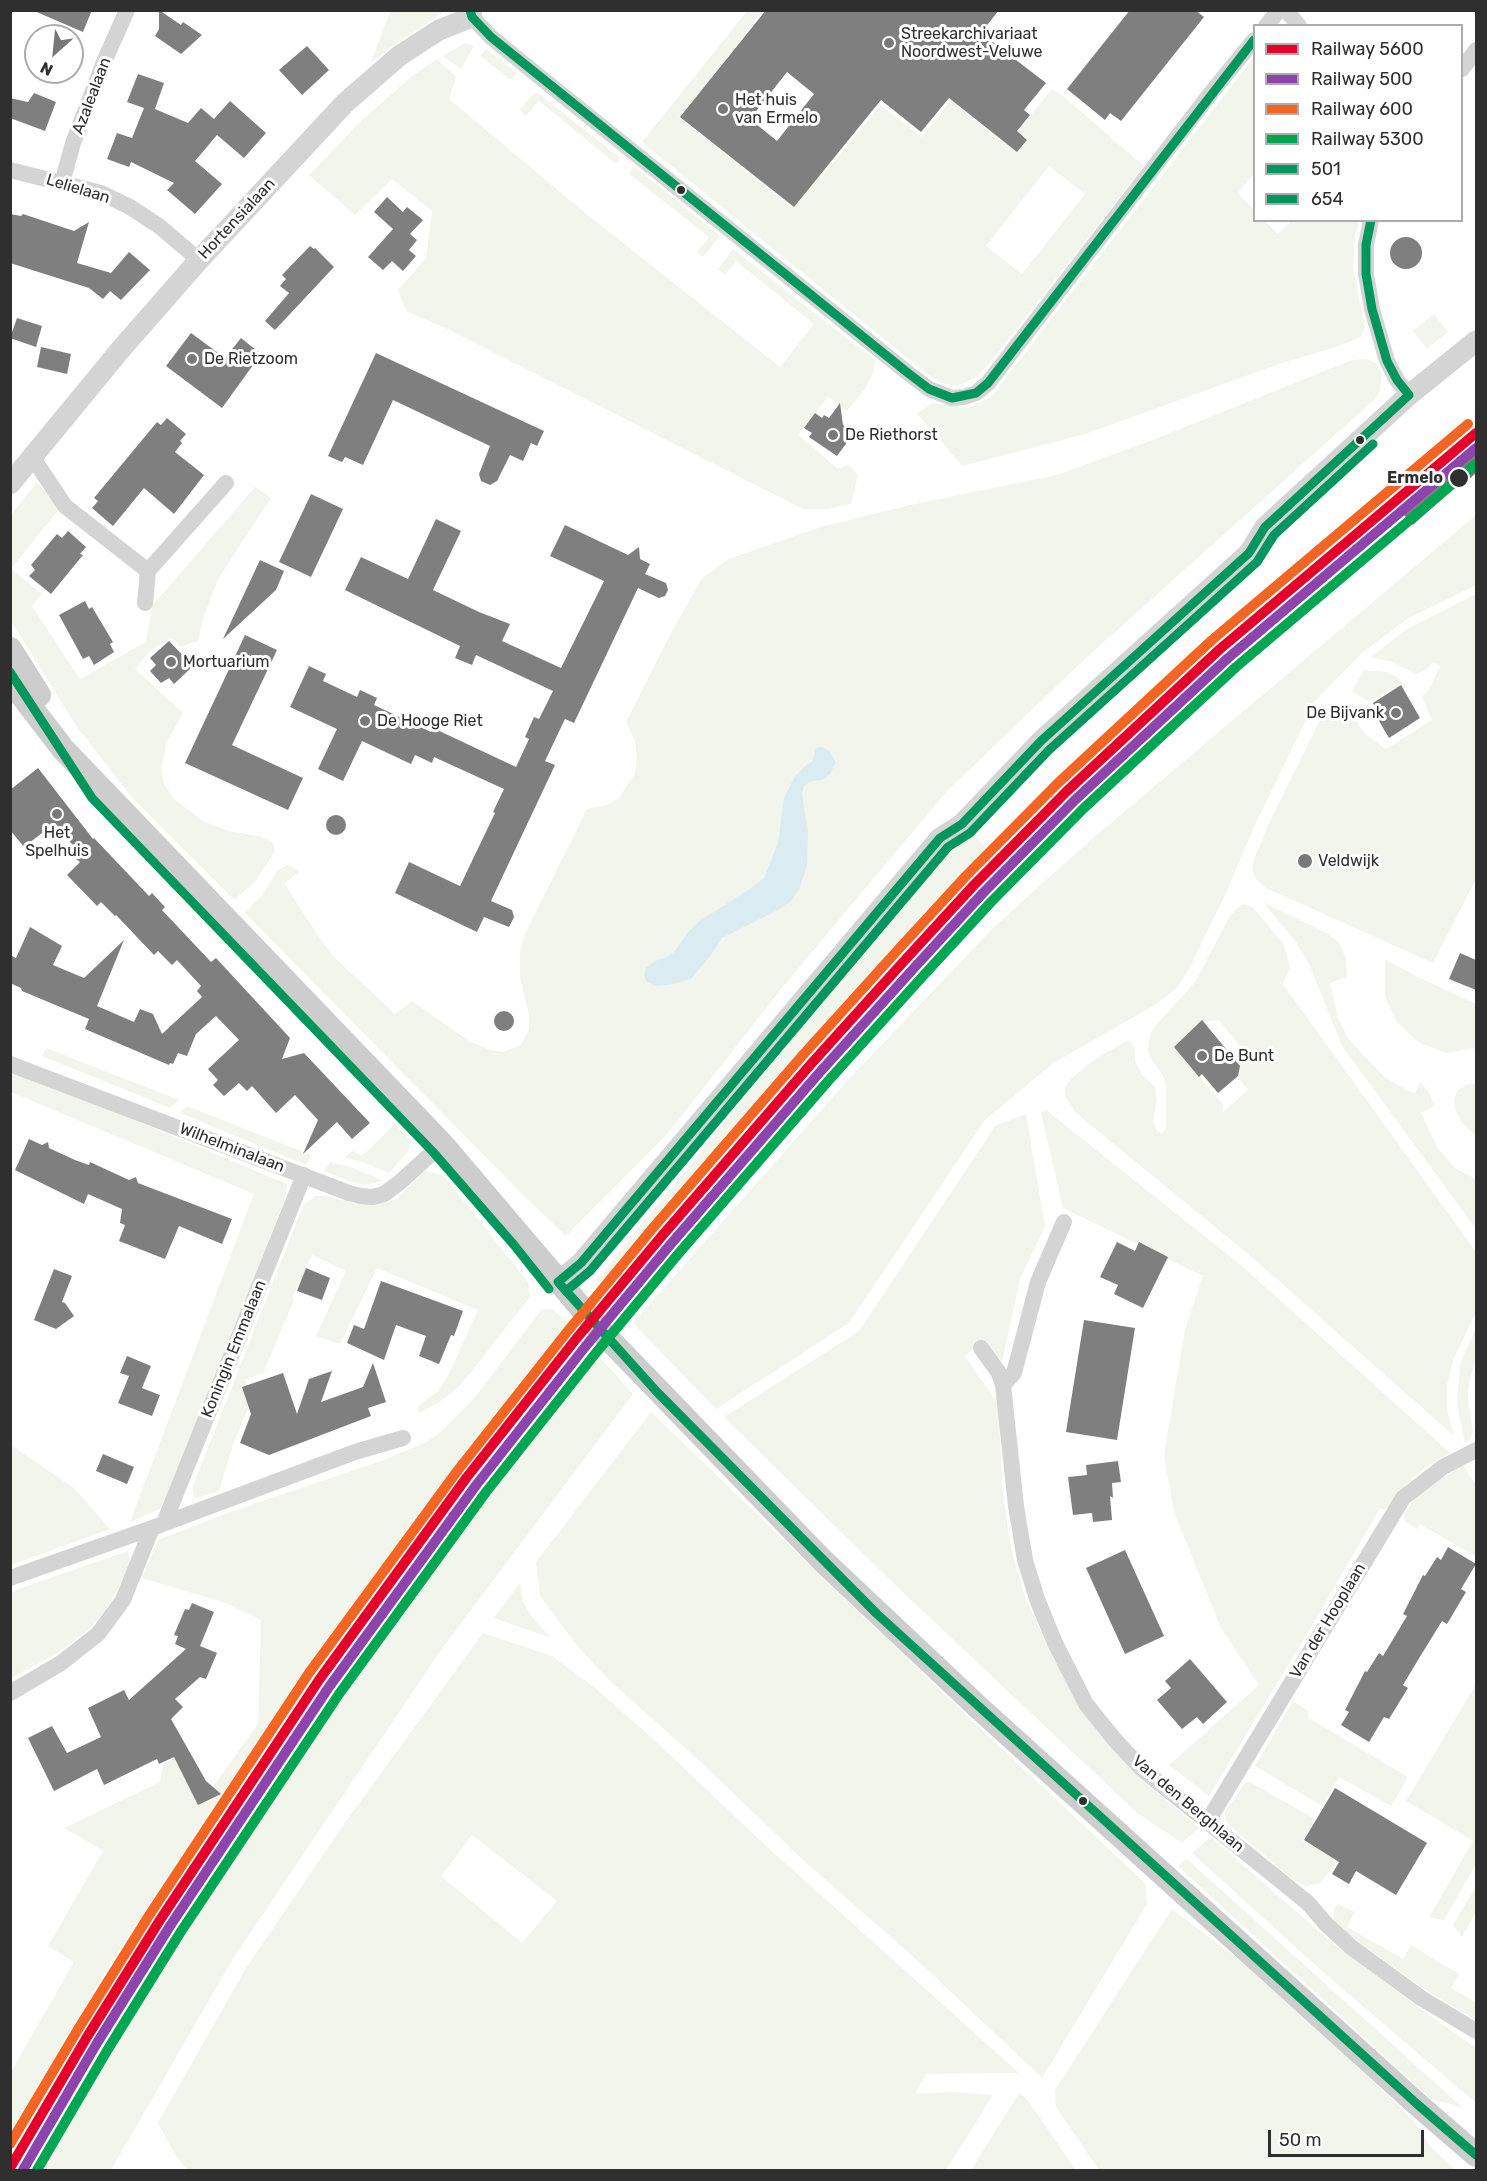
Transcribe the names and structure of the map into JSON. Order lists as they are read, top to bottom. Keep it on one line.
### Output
{"streets":{"street":["Azalealaan","Lelielaan","Hortensialaan","Wilhelminalaan","Koningin Emmalaan","Van der Hooplaan","Van den Berghlaan"]},"crossings":[["Azalealaan","Lelielaan"],["Lelielaan","Hortensialaan"],["Wilhelminalaan","Koningin Emmalaan"],["Van der Hooplaan","Van den Berghlaan"]],"places":["Streekarchivariaat Noordwest-Veluwe","Het huis van Ermelo","De Rietzoom","De Riethorst","Ermelo","Mortuarium","De Bijvank","De Hooge Riet","Het Spelhuis","Veldwijk","De Bunt"],"lines":["transit line 501","rail line 600","rail line 5600","transit line 654","rail line 500","rail line 5300"],"legend":["Railway 5600","Railway 500","Railway 600","Railway 5300","501","654"],"scale_bar":"50 m","north":"bottom left"}
